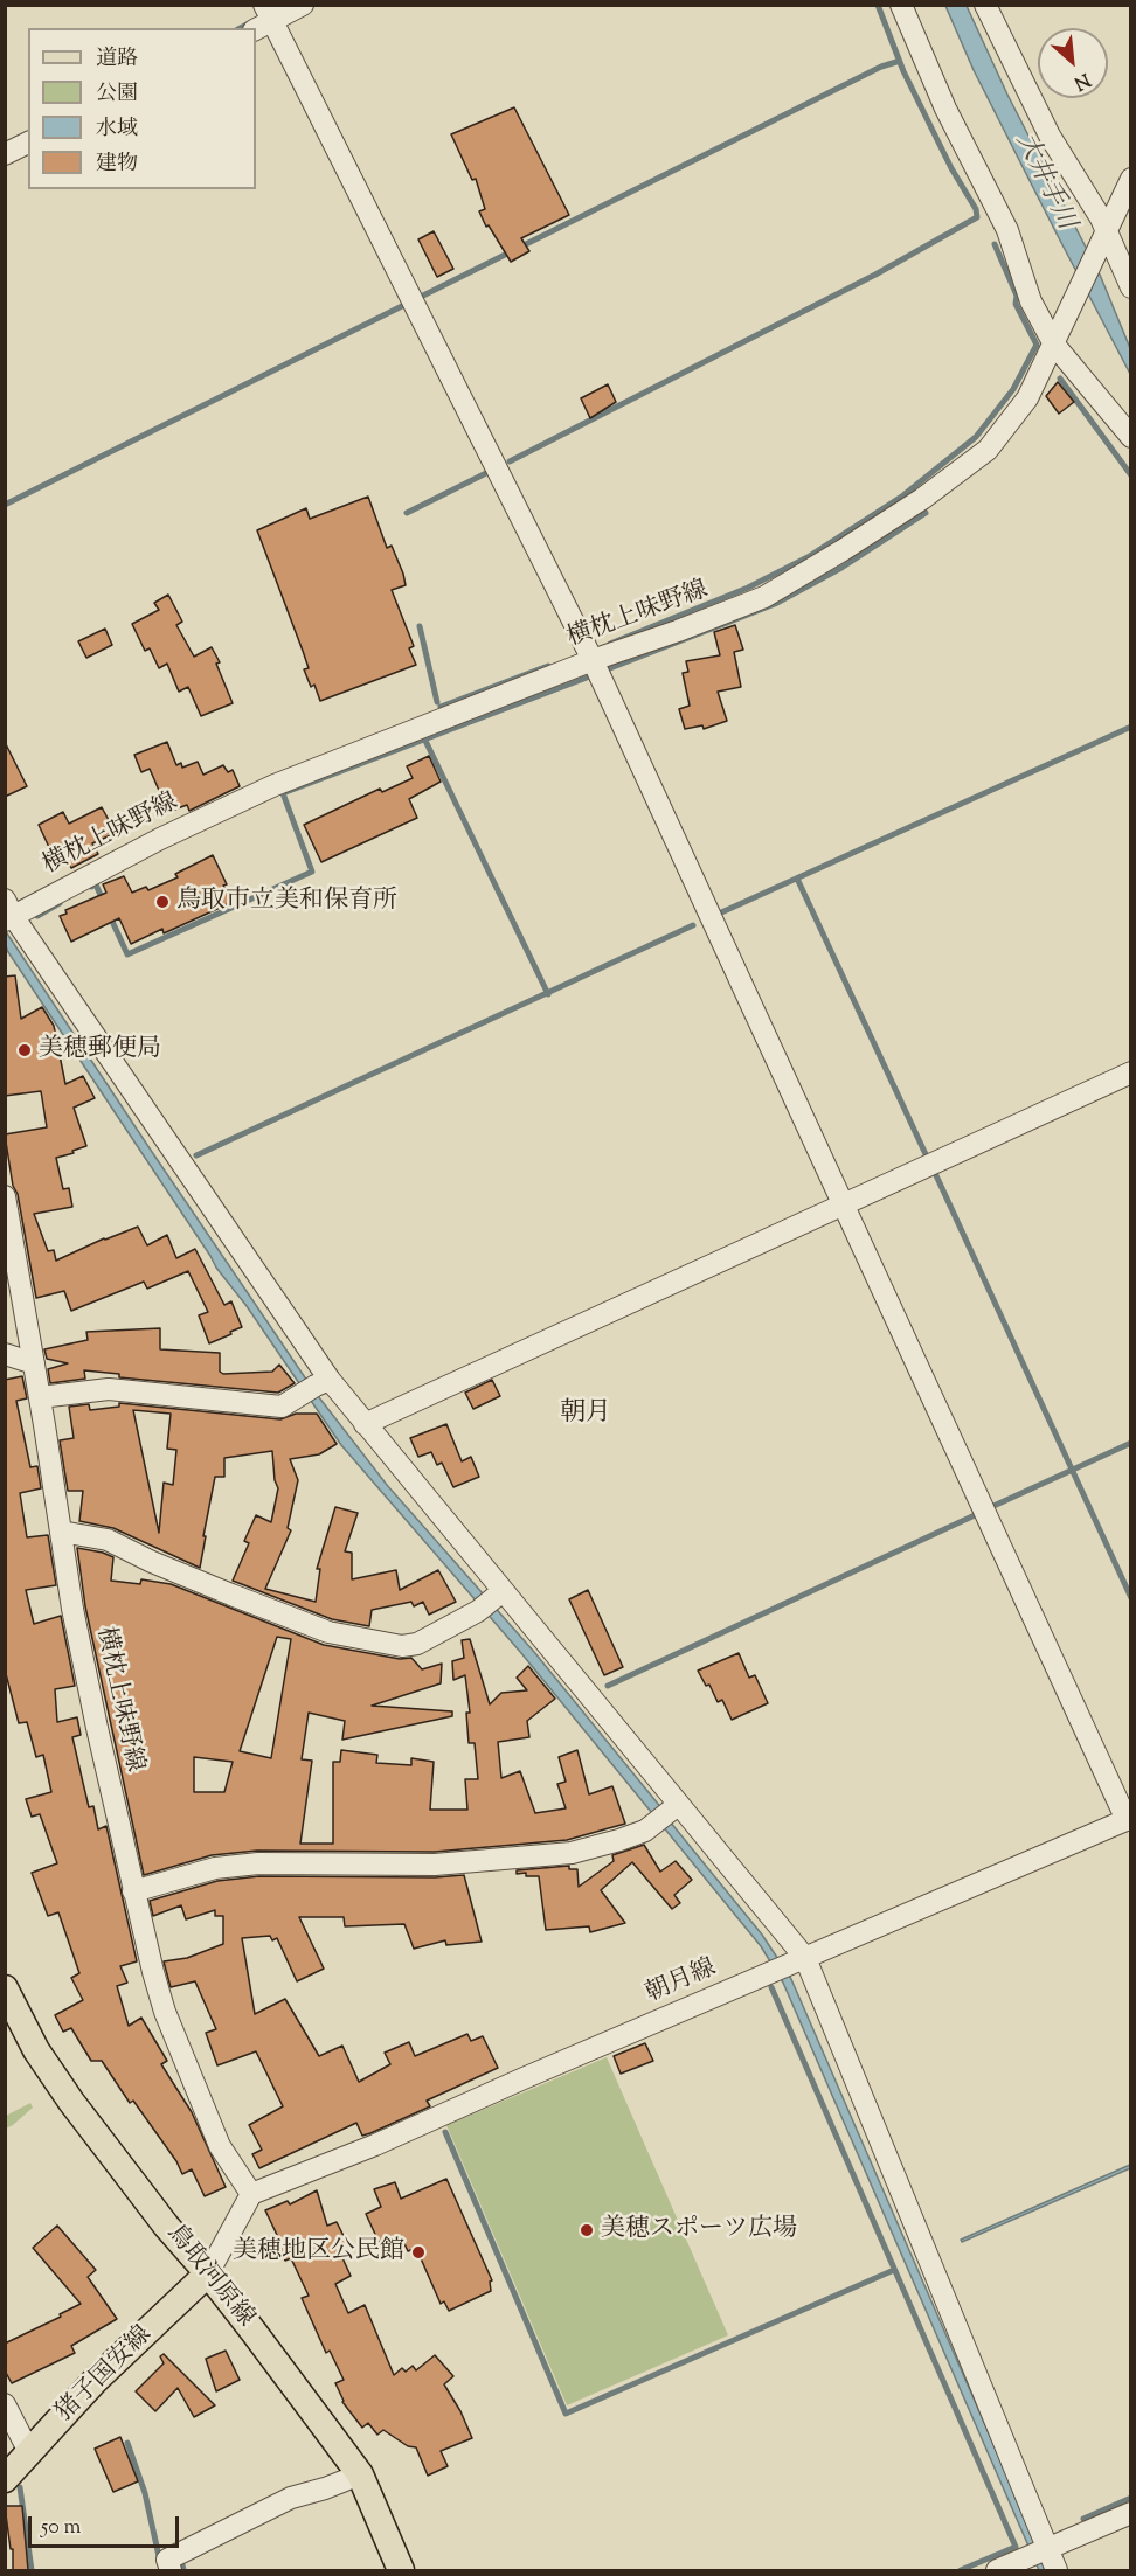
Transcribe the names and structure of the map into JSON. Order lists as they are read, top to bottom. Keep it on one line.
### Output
{"streets":{"main road":["鳥取河原線","猪子国安線"],"street":["横枕上味野線","朝月線"]},"crossings":[["横枕上味野線","朝月線"],["鳥取河原線","猪子国安線"]],"districts":["朝月"],"water":["大井手川"],"places":["鳥取市立美和保育所","美穂郵便局","美穂スポーツ広場","美穂地区公民館"],"legend":["道路","公園","水域","建物"],"scale_bar":"50 m","north":"bottom right"}
